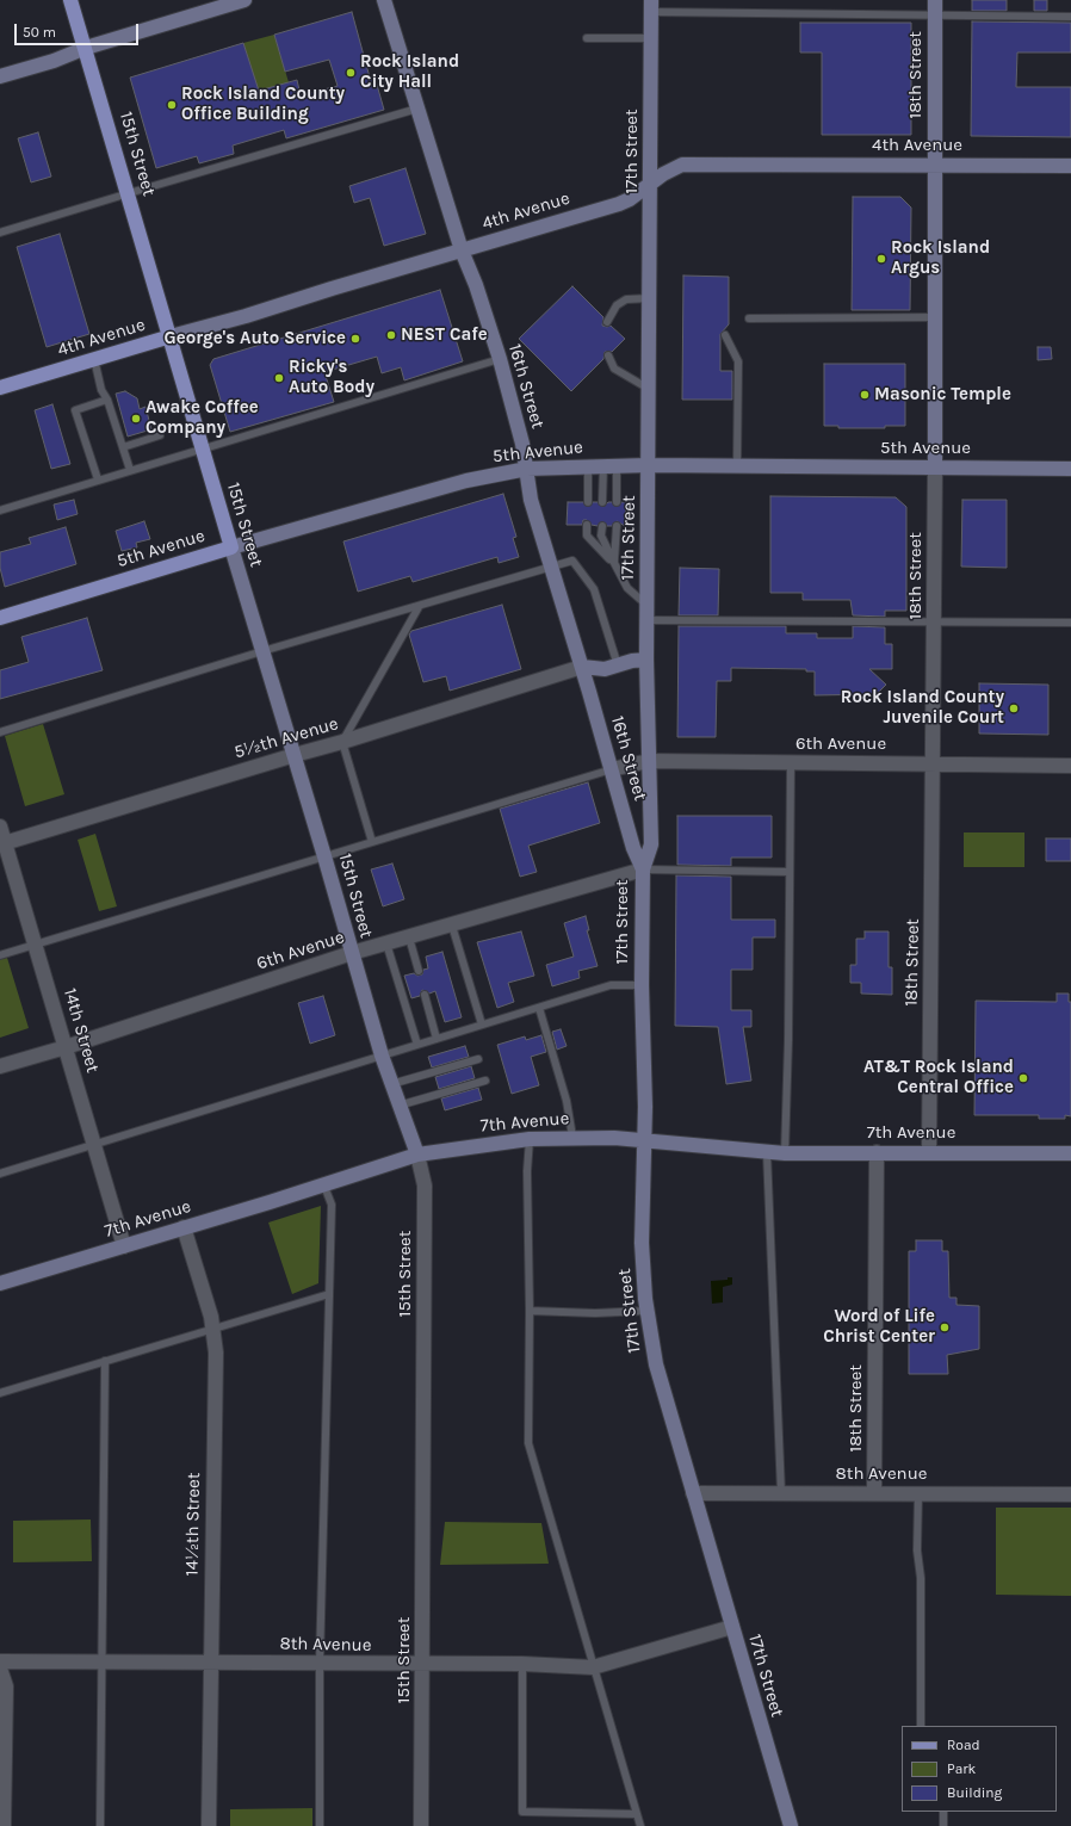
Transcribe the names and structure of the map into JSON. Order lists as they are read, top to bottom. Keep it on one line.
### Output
{"streets":{"main road":["4th Avenue","15th Street","5th Avenue"],"street":["18th Street","17th Street","16th Street","5½th Avenue","6th Avenue","14th Street","7th Avenue","8th Avenue","14½th Street"]},"crossings":[["18th Street","4th Avenue"],["18th Street","5th Avenue"],["18th Street","6th Avenue"],["18th Street","7th Avenue"],["18th Street","8th Avenue"],["4th Avenue","17th Street"],["4th Avenue","15th Street"],["4th Avenue","16th Street"],["17th Street","16th Street"],["17th Street","5th Avenue"],["17th Street","6th Avenue"],["17th Street","7th Avenue"],["17th Street","8th Avenue"],["15th Street","5th Avenue"],["15th Street","5½th Avenue"],["15th Street","6th Avenue"],["15th Street","7th Avenue"],["15th Street","8th Avenue"],["16th Street","5th Avenue"],["16th Street","5½th Avenue"],["16th Street","6th Avenue"],["5½th Avenue","14th Street"],["6th Avenue","14th Street"],["14th Street","7th Avenue"],["7th Avenue","14½th Street"],["8th Avenue","14½th Street"]],"places":["Rock Island City Hall","Rock Island County Office Building","Rock Island Argus","NEST Cafe","George's Auto Service","Ricky's Auto Body","Masonic Temple","Awake Coffee Company","Rock Island County Juvenile Court","AT&T Rock Island Central Office","Word of Life Christ Center"],"legend":["Road","Park","Building"],"scale_bar":"50 m"}
